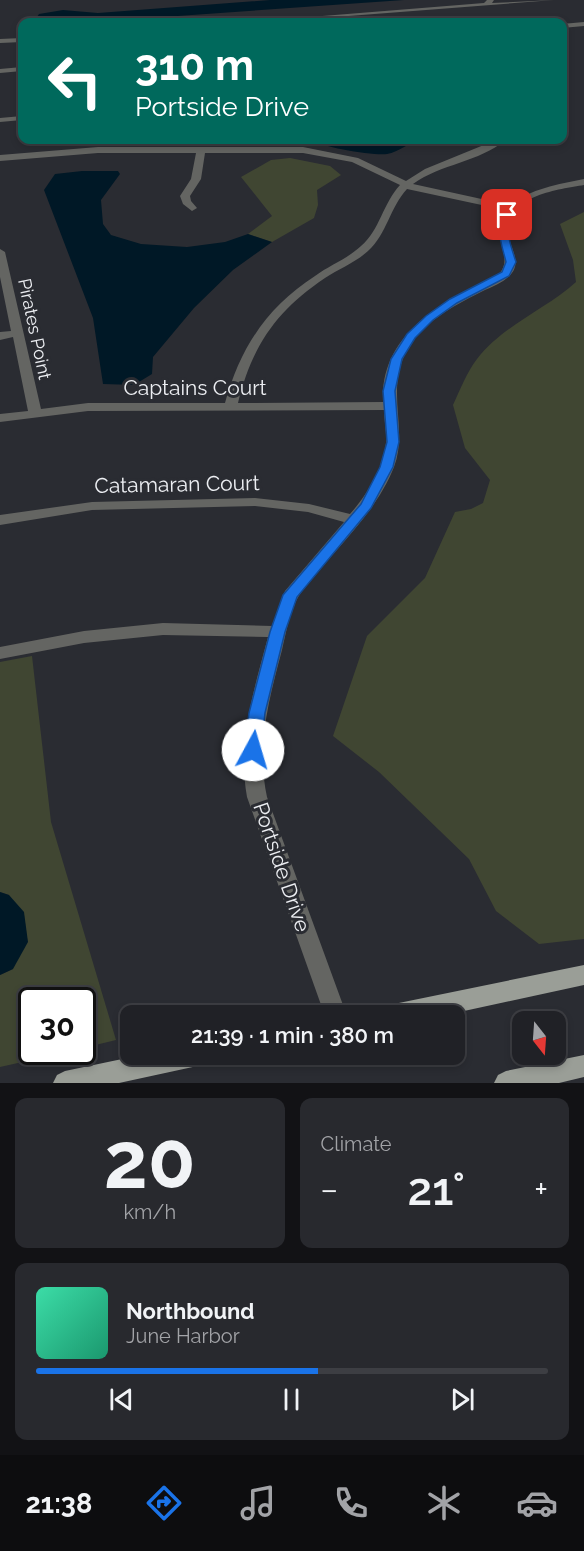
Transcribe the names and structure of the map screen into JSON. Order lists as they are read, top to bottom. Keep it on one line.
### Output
{"streets":{"street":["Pirates Point","Captains Court","Catamaran Court","Portside Drive"]},"crossings":[["Pirates Point","Captains Court"],["Captains Court","Portside Drive"],["Catamaran Court","Portside Drive"]],"north":"bottom","page":{"turn":["310 m","Portside Drive"],"limit":"30","trip":"21:39 · 1 min · 380 m","tile":[["20","km/h"],"Climate"],"heat":["−","21°","+"],"song":["Northbound","June Harbor"],"tabs":"21:38"}}
